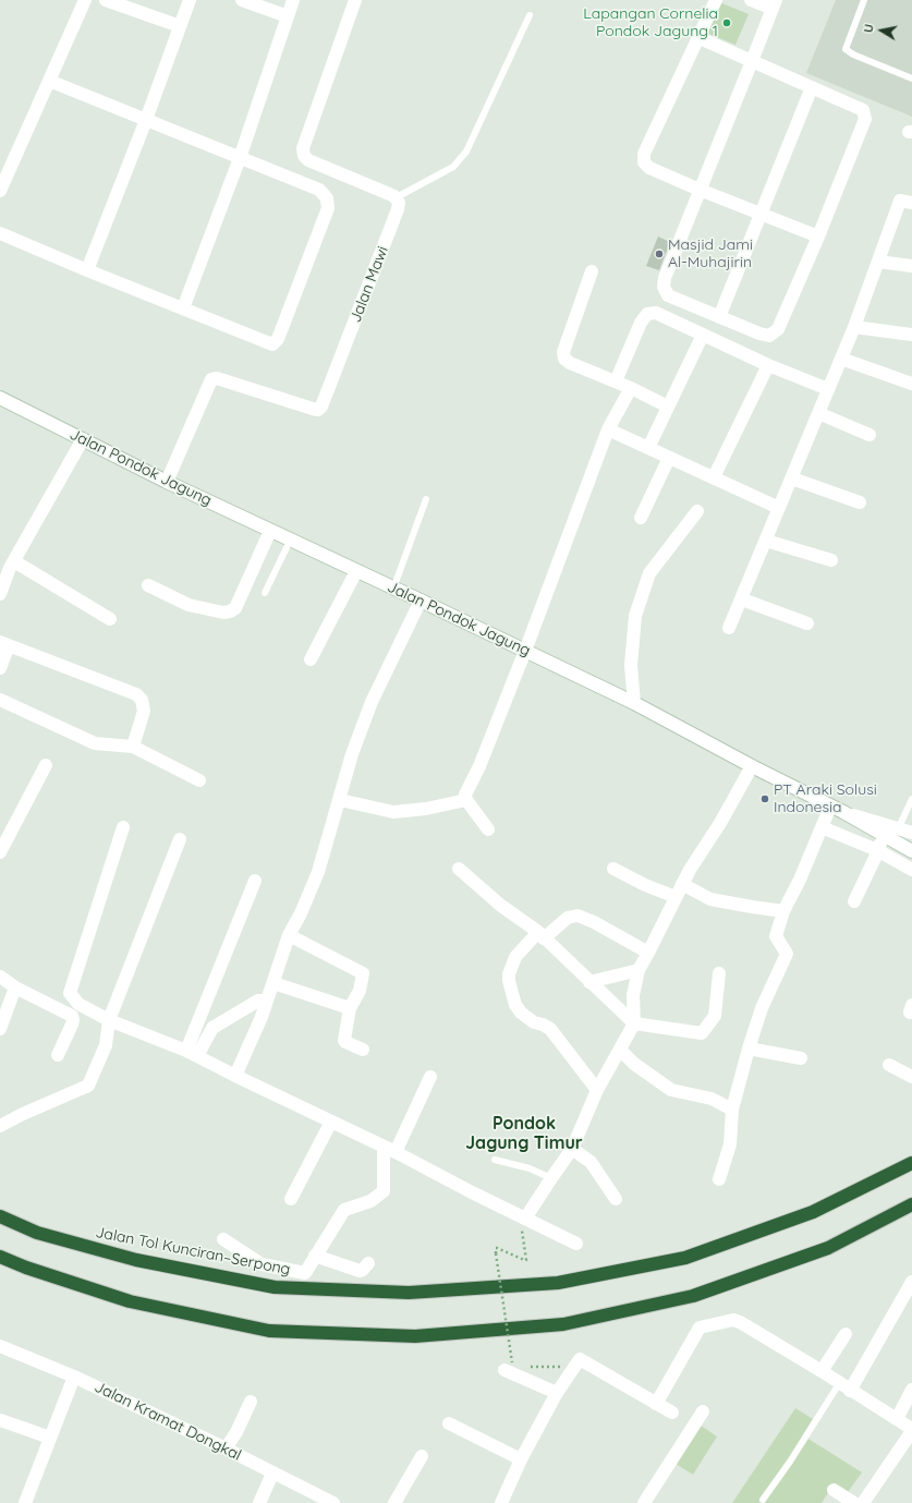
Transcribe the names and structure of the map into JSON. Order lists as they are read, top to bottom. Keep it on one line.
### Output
{"streets":{"highway":["Jalan Tol Kunciran–Serpong"],"street":["Jalan Mawi","Jalan Pondok Jagung","Jalan Kramat Dongkal"]},"crossings":[["Jalan Mawi","Jalan Pondok Jagung"]],"districts":["Pondok Jagung Timur"],"places":["Lapangan Cornelia Pondok Jagung 1","Masjid Jami Al-Muhajirin","PT Araki Solusi Indonesia"],"north":"left"}
